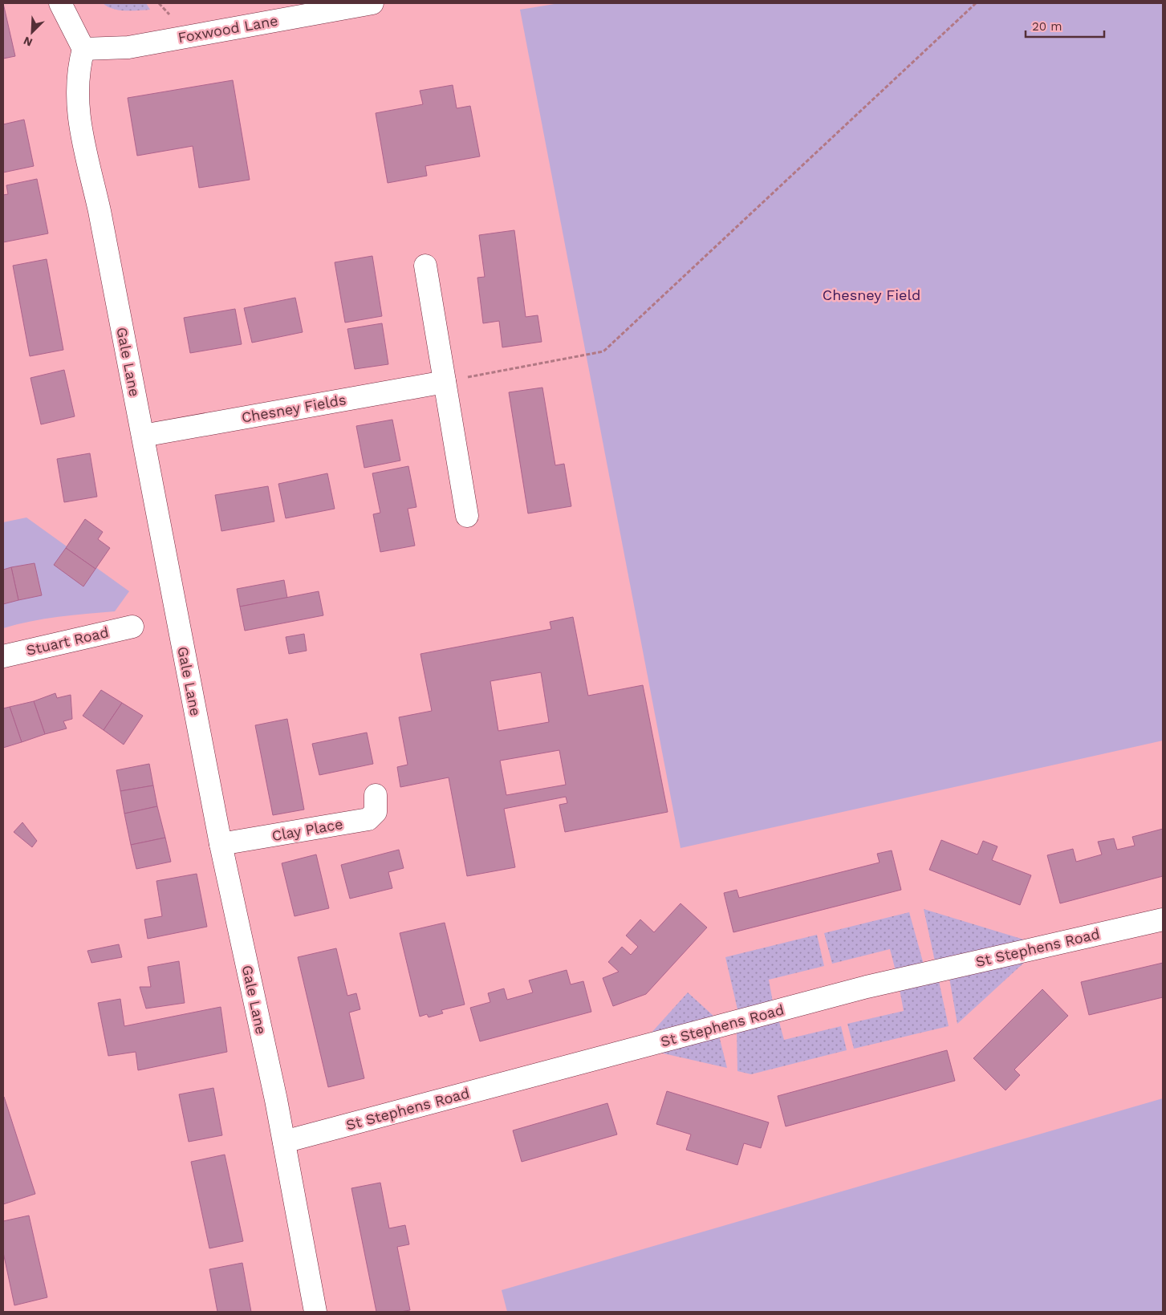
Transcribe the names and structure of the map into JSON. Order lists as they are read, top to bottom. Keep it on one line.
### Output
{"streets":{"street":["Foxwood Lane","Gale Lane","Chesney Fields","Stuart Road","Clay Place","St Stephens Road"]},"crossings":[["Foxwood Lane","Gale Lane"],["Gale Lane","Chesney Fields"],["Gale Lane","Clay Place"],["Gale Lane","St Stephens Road"]],"parks":["Chesney Field"],"scale_bar":"20 m","north":"bottom left"}
